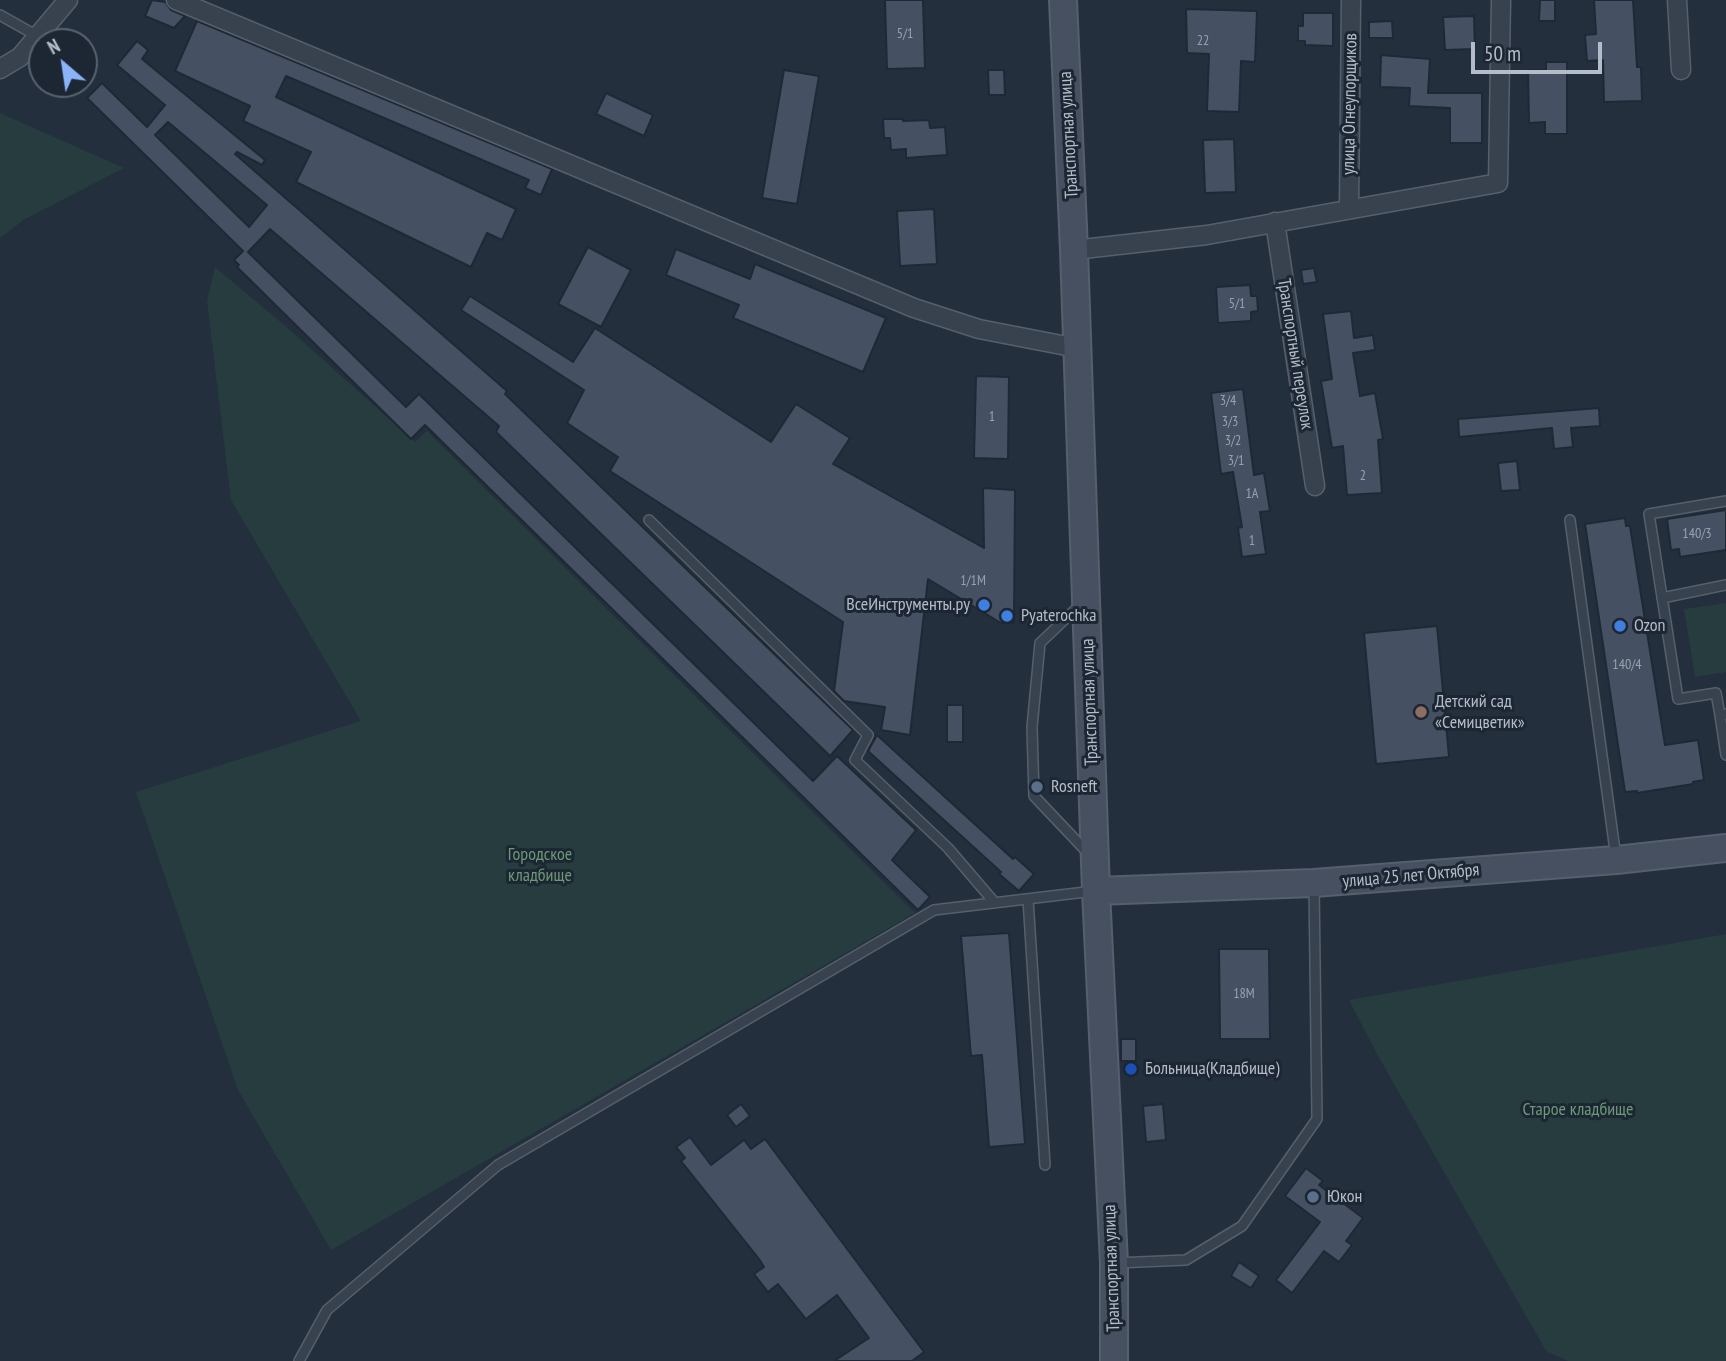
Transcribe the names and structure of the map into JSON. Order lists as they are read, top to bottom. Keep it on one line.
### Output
{"streets":{"main road":["Транспортная улица","улица 25 лет Октября"],"street":["улица Огнеупорщиков","Транспортный переулок"]},"crossings":[["Транспортная улица","улица 25 лет Октября"]],"parks":["Городское кладбище","Старое кладбище"],"places":["ВсеИнструменты.ру","Pyaterochka","Ozon","Детский сад «Семицветик»","Rosneft","Больница(Кладбище)","Юкон"],"house_numbers":["5/1","22","5/1","3/4","1","3/3","3/2","3/1","2","1А","140/3","1","1/1М","140/4","18М"],"scale_bar":"50 m","north":"top left"}
